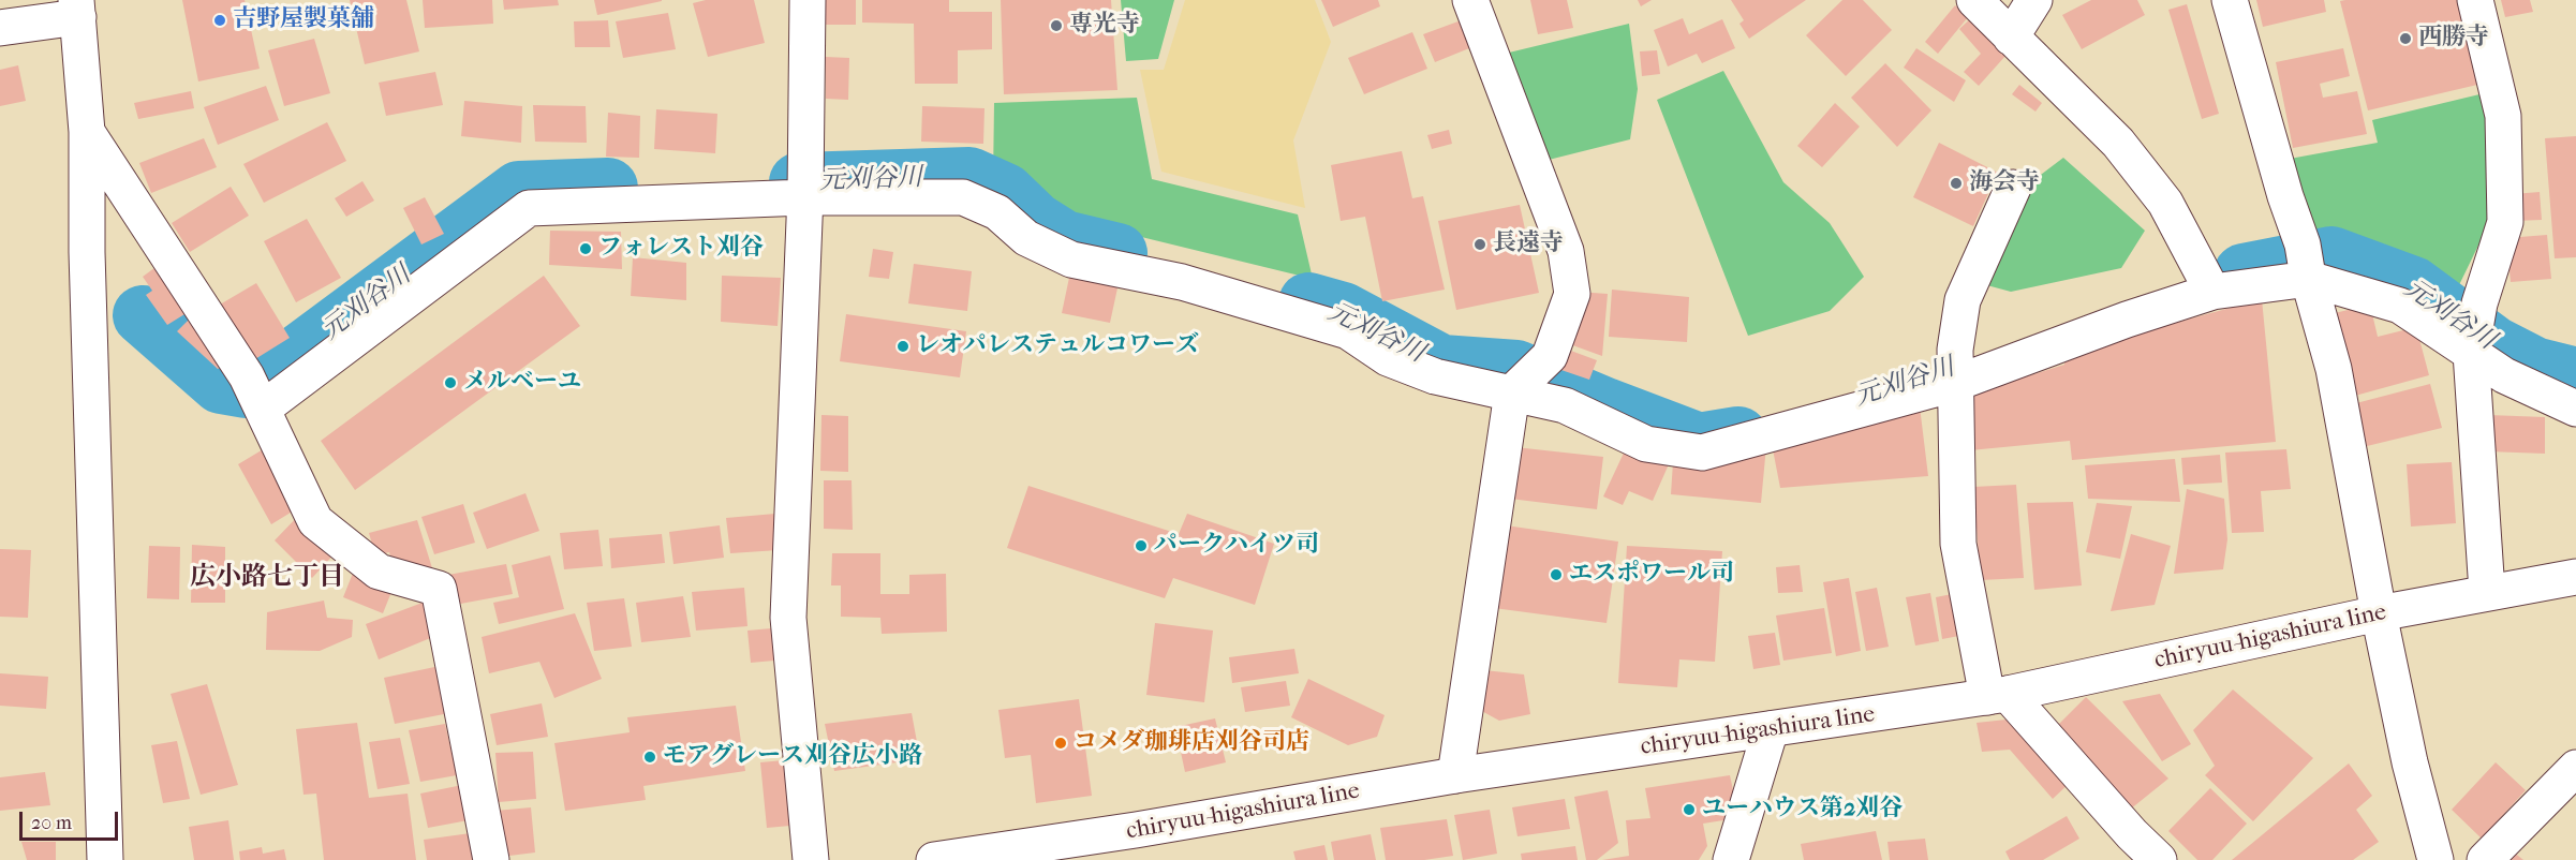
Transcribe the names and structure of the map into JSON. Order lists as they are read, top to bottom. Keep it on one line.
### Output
{"streets":{"street":["chiryuu-higashiura line"]},"districts":["広小路七丁目"],"water":["元刈谷川"],"places":["吉野屋製菓舗","専光寺","西勝寺","海会寺","長遠寺","フォレスト刈谷","レオパレステュルコワーズ","メルベーユ","パークハイツ司","エスポワール司","コメダ珈琲店刈谷司店","モアグレース刈谷広小路","ユーハウス第2刈谷"],"scale_bar":"20 m"}
